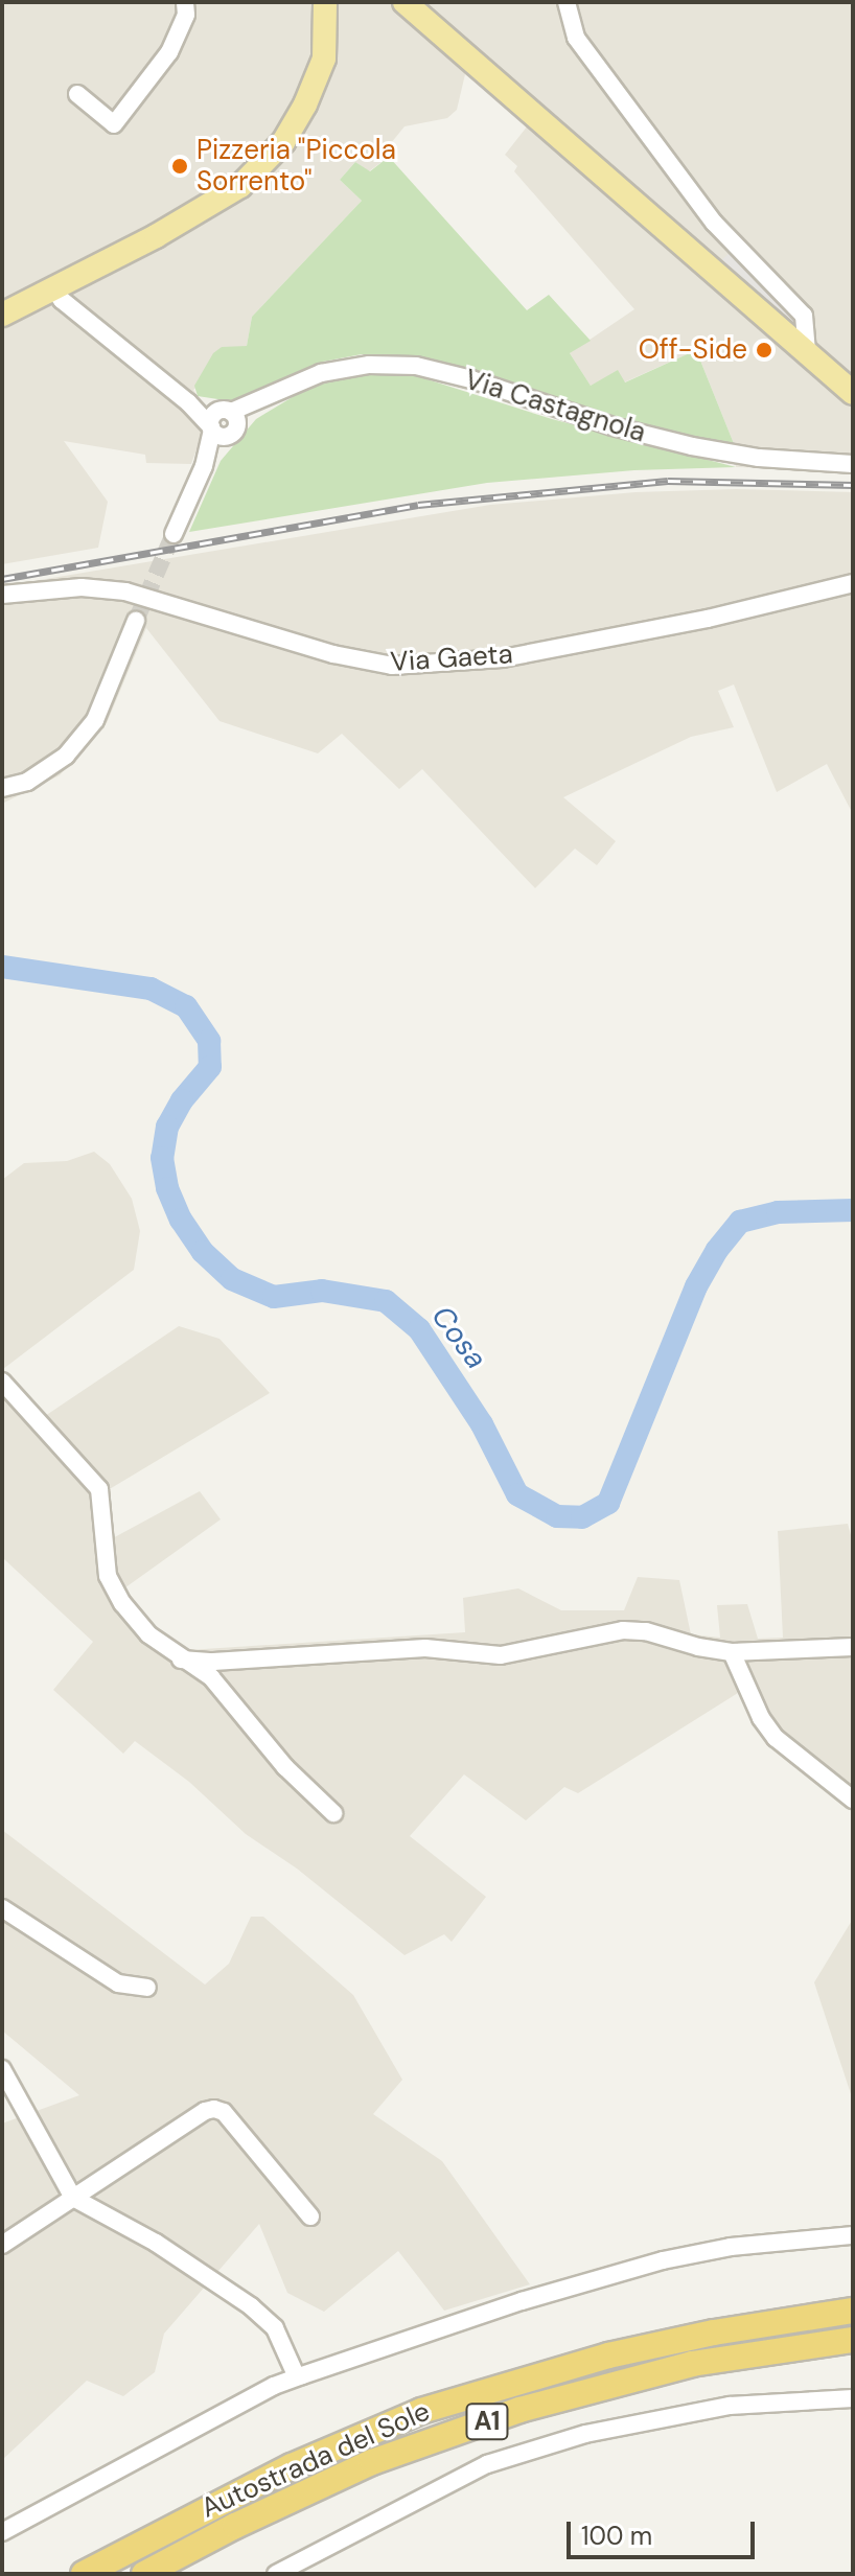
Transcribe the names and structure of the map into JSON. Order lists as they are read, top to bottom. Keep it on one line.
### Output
{"streets":{"highway":["A1","Autostrada del Sole"],"street":["Via Castagnola","Via Gaeta"]},"water":["Cosa"],"places":["Pizzeria \"Piccola Sorrento\"","Off-Side"],"scale_bar":"100 m"}
